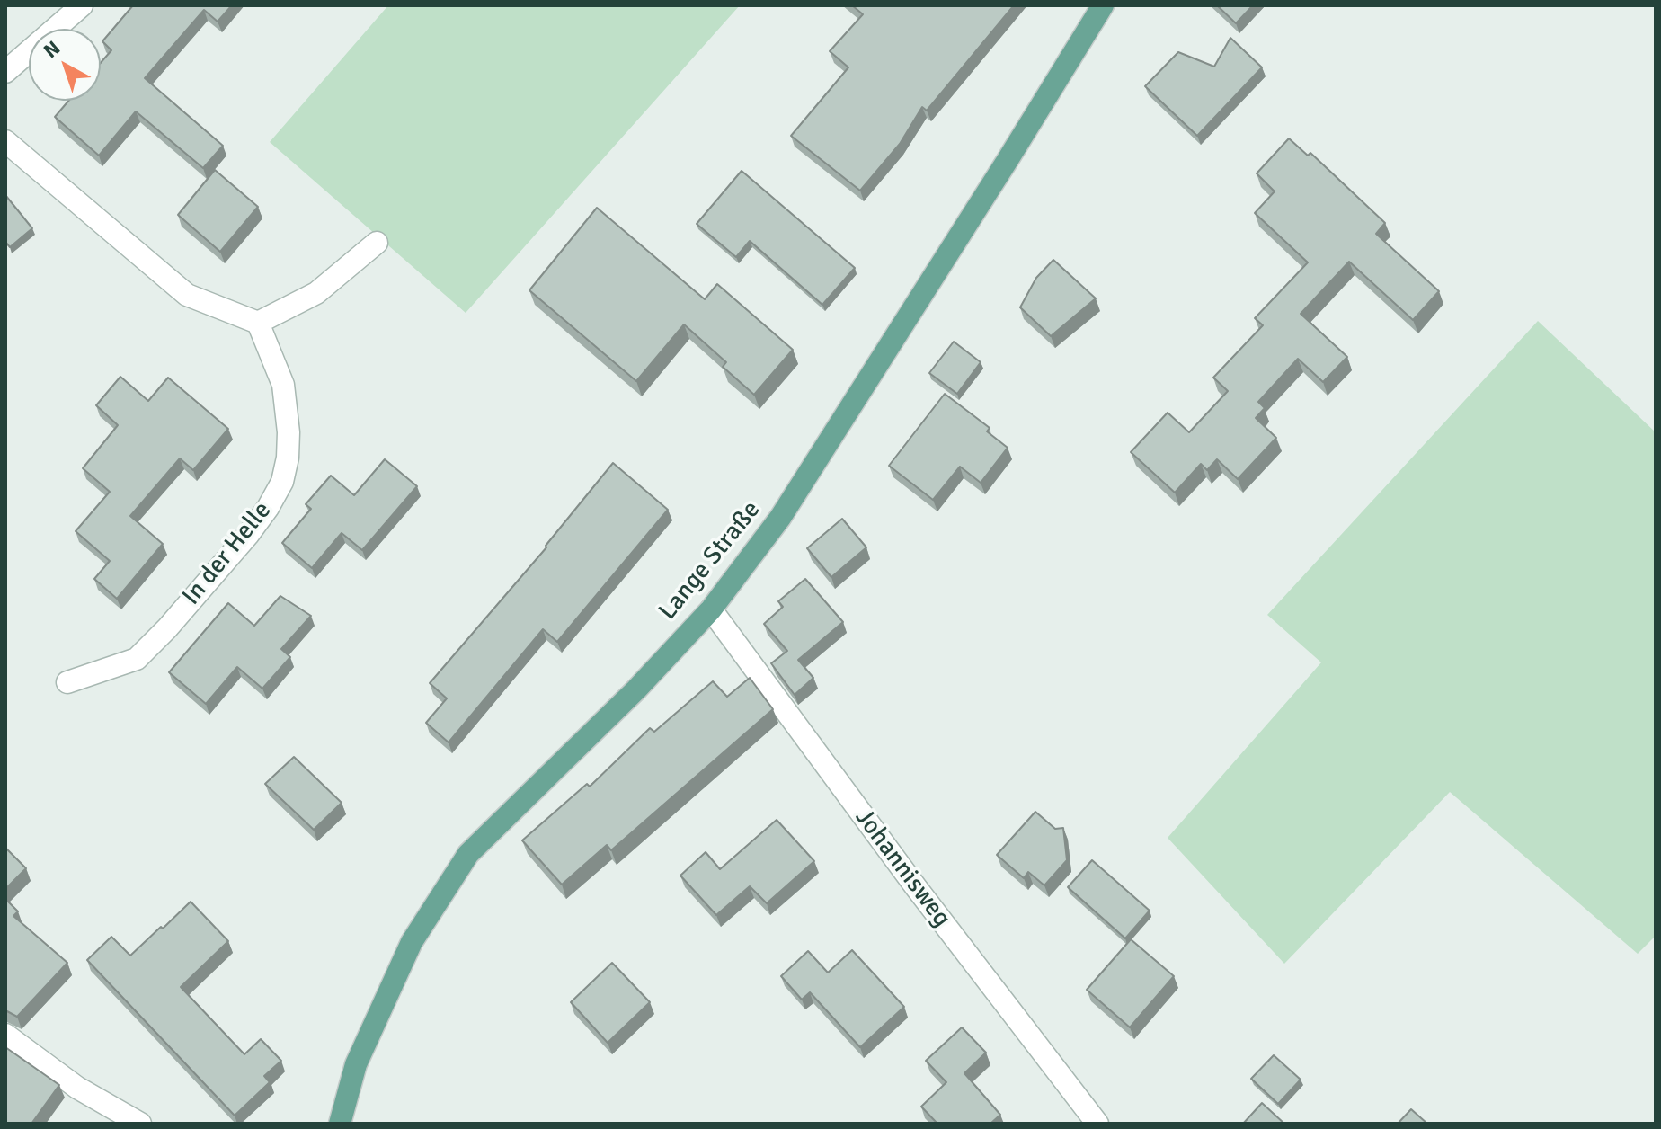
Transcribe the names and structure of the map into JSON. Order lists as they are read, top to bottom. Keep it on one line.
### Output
{"streets":{"main road":["Lange Straße"],"street":["In der Helle","Johannisweg"]},"crossings":[["Lange Straße","Johannisweg"]],"north":"top left"}
